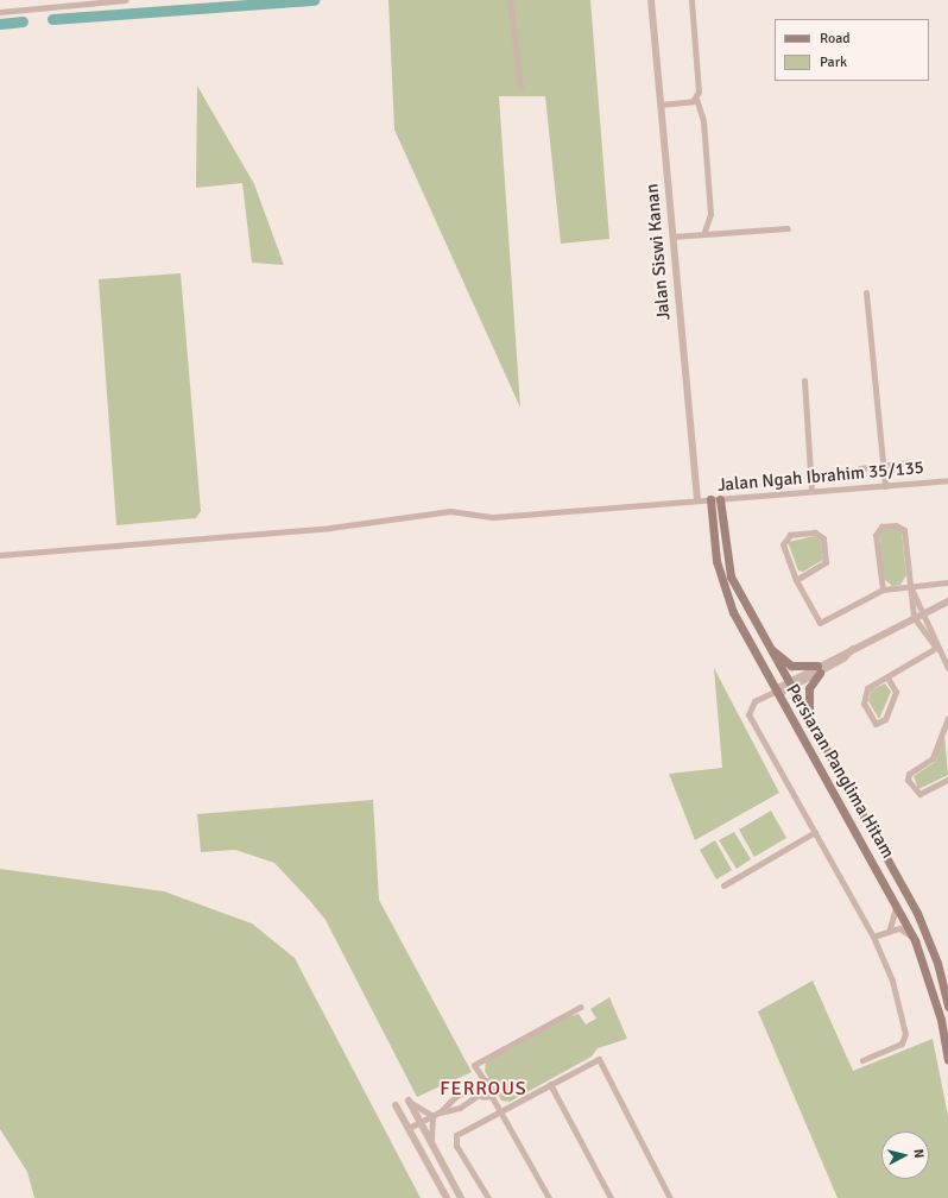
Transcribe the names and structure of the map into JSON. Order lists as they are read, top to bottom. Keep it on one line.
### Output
{"streets":{"main road":["Persiaran Panglima Hitam"],"street":["Jalan Siswi Kanan","Jalan Ngah Ibrahim 35/135"]},"crossings":[["Jalan Siswi Kanan","Jalan Ngah Ibrahim 35/135"],["Jalan Ngah Ibrahim 35/135","Persiaran Panglima Hitam"]],"districts":["FERROUS"],"legend":["Road","Park"],"north":"right"}
